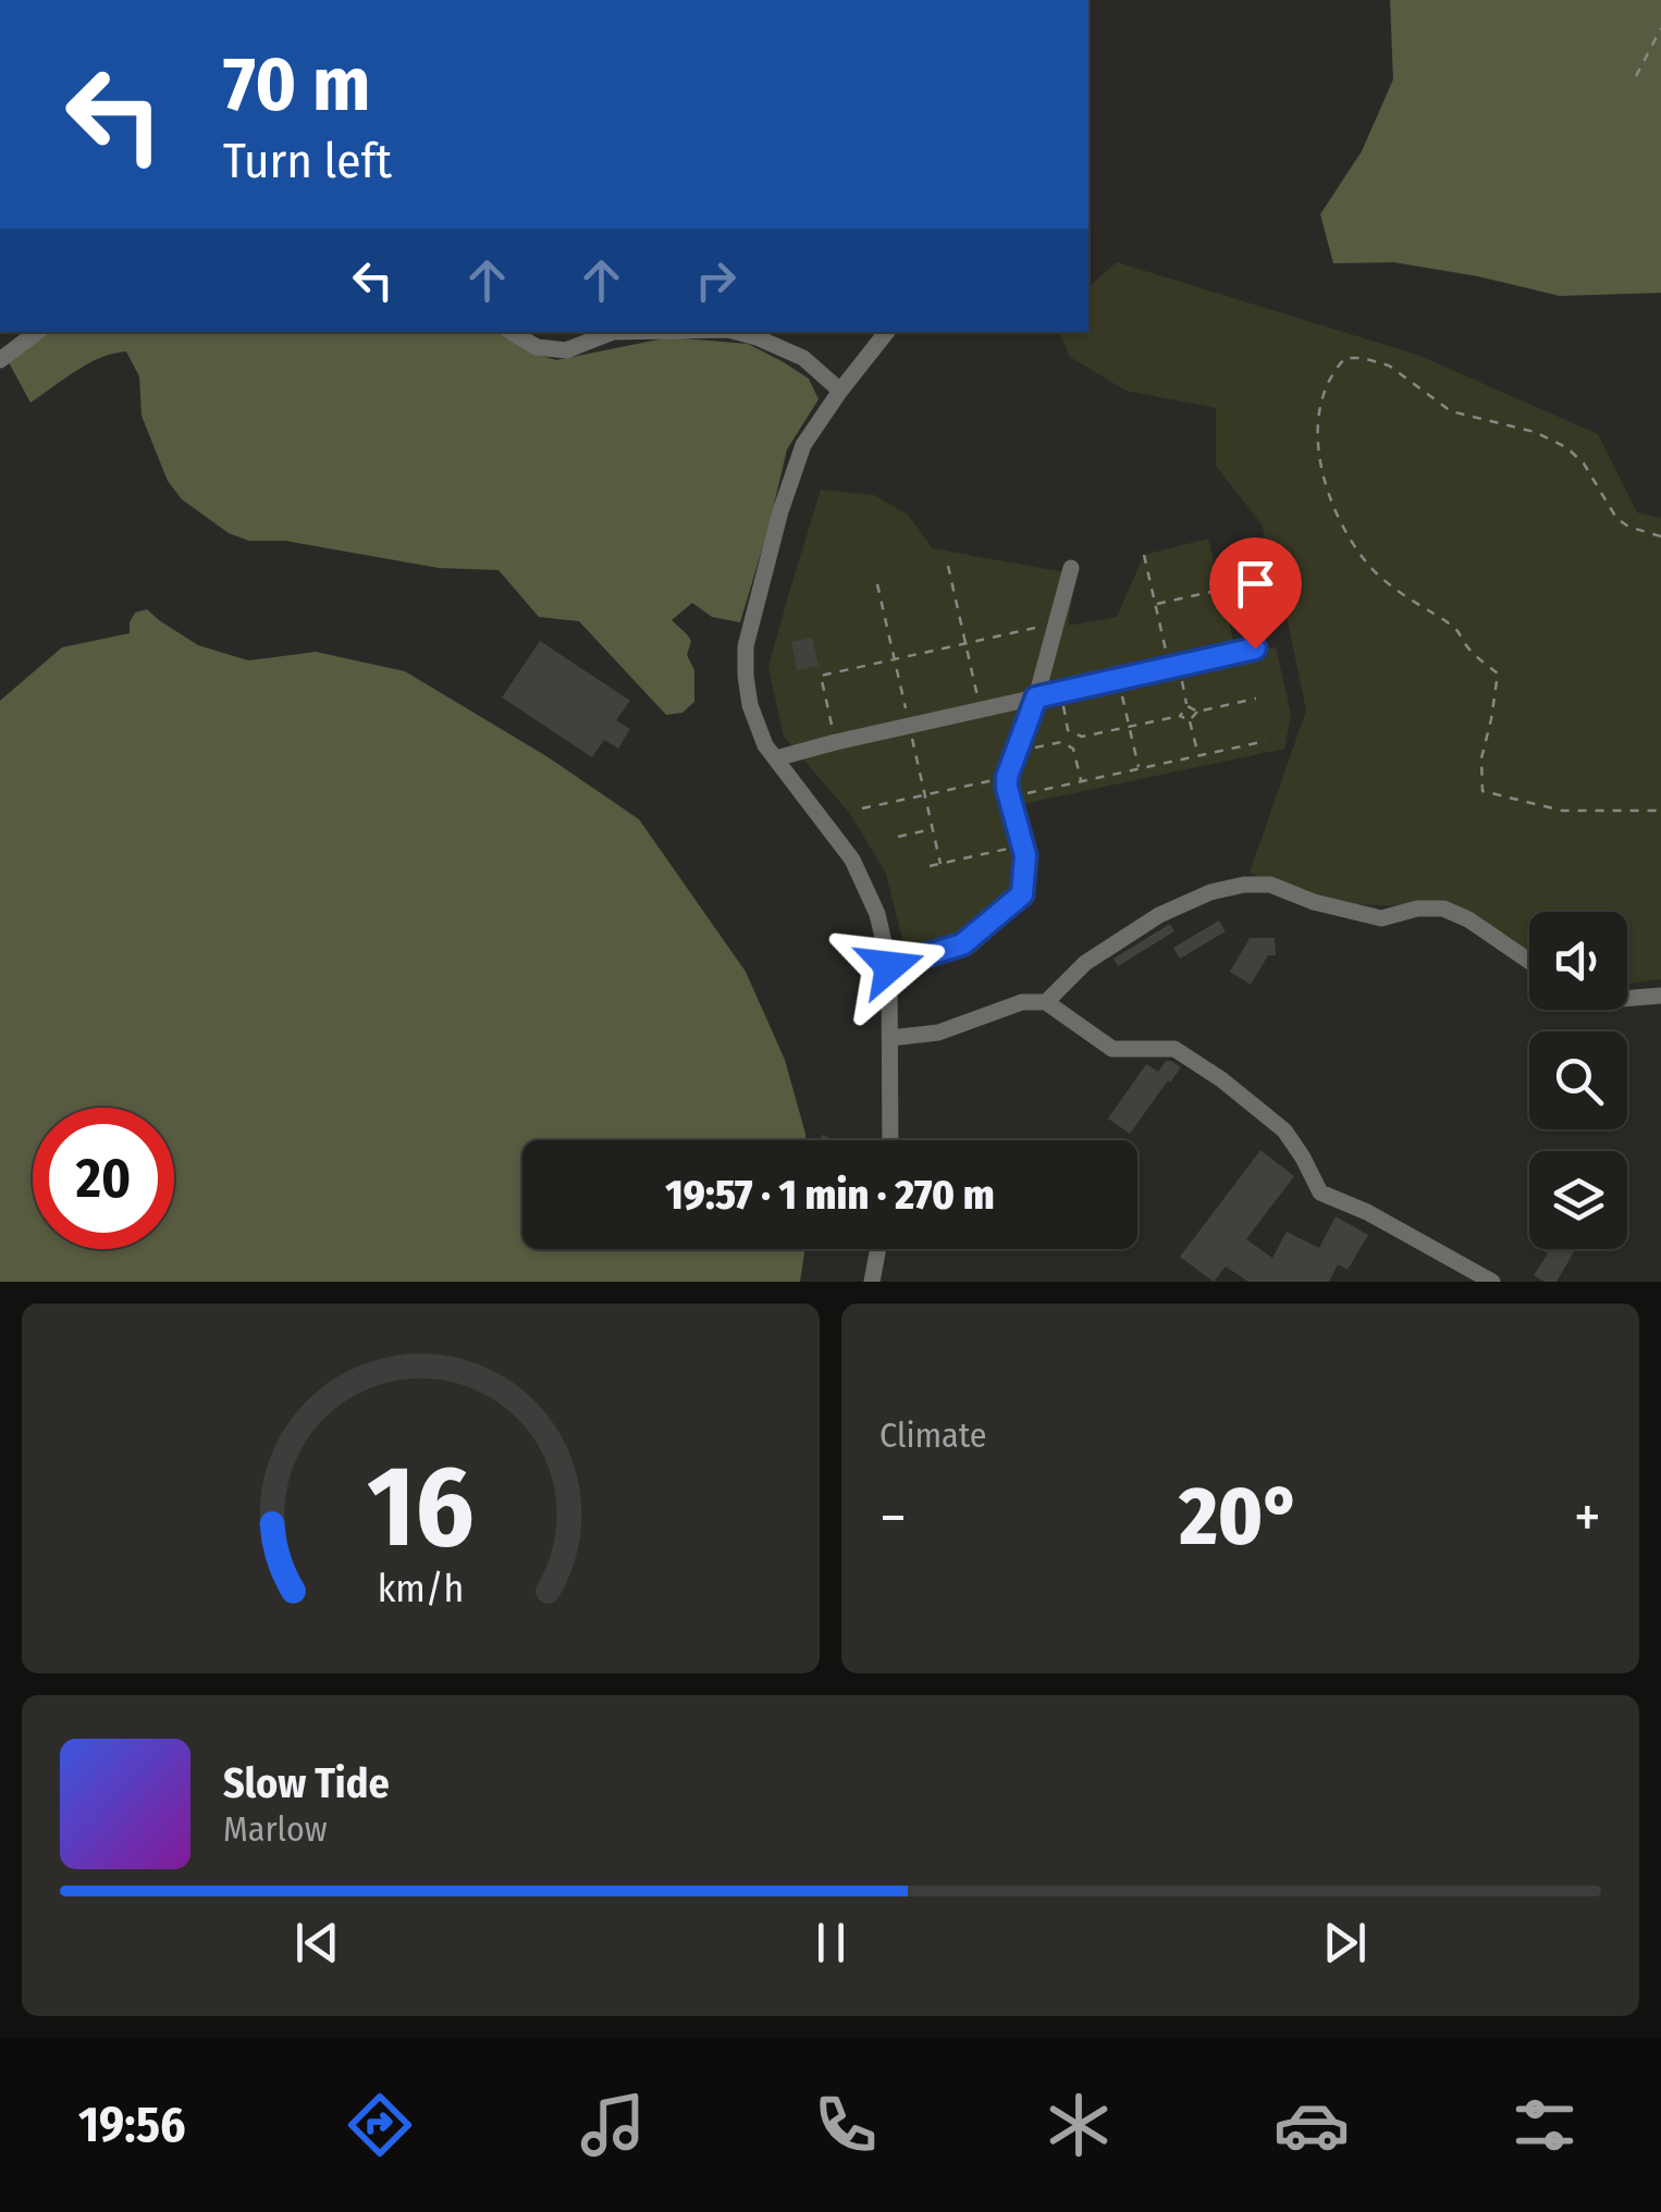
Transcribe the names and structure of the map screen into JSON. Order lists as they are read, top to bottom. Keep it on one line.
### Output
{"page":{"turn":["70 m","Turn left"],"limit":"20","trip":"19:57 · 1 min · 270 m","tile":"Climate","heat":["−","20°","+"],"song":["Slow Tide","Marlow"],"tabs":"19:56","gauge":["16","km/h"]}}
